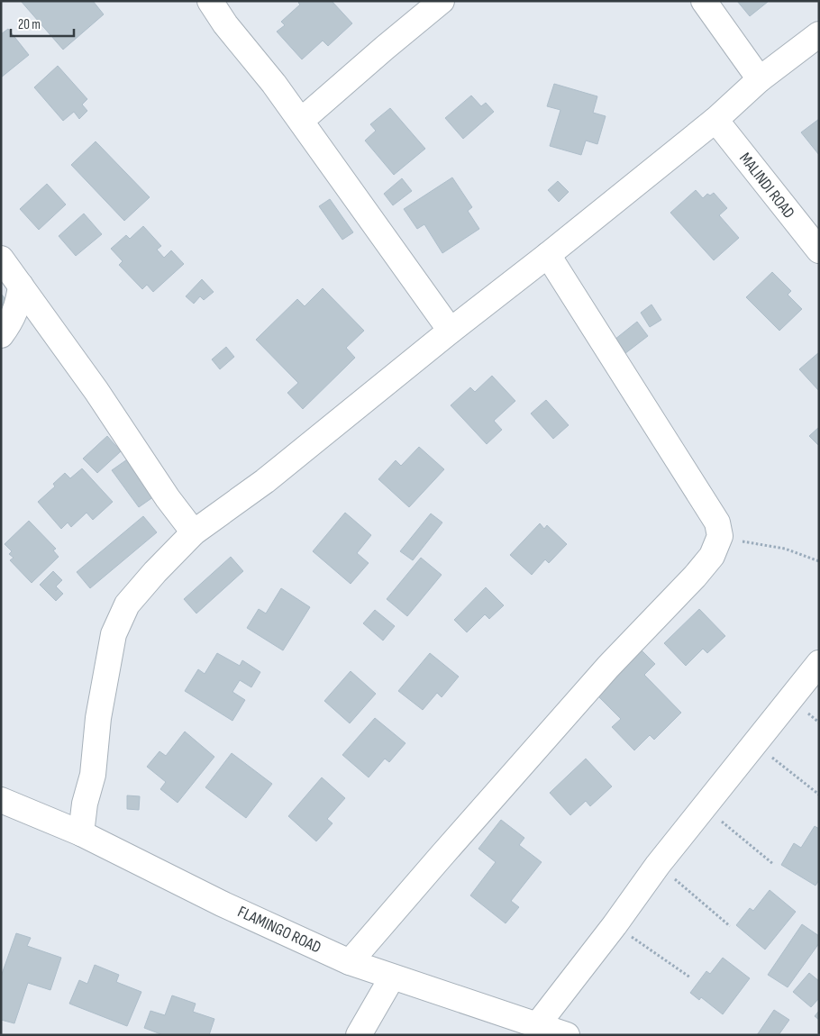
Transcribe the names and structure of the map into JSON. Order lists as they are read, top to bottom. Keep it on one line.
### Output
{"streets":{"street":["MALINDI ROAD","FLAMINGO ROAD"]},"scale_bar":"20 m"}
